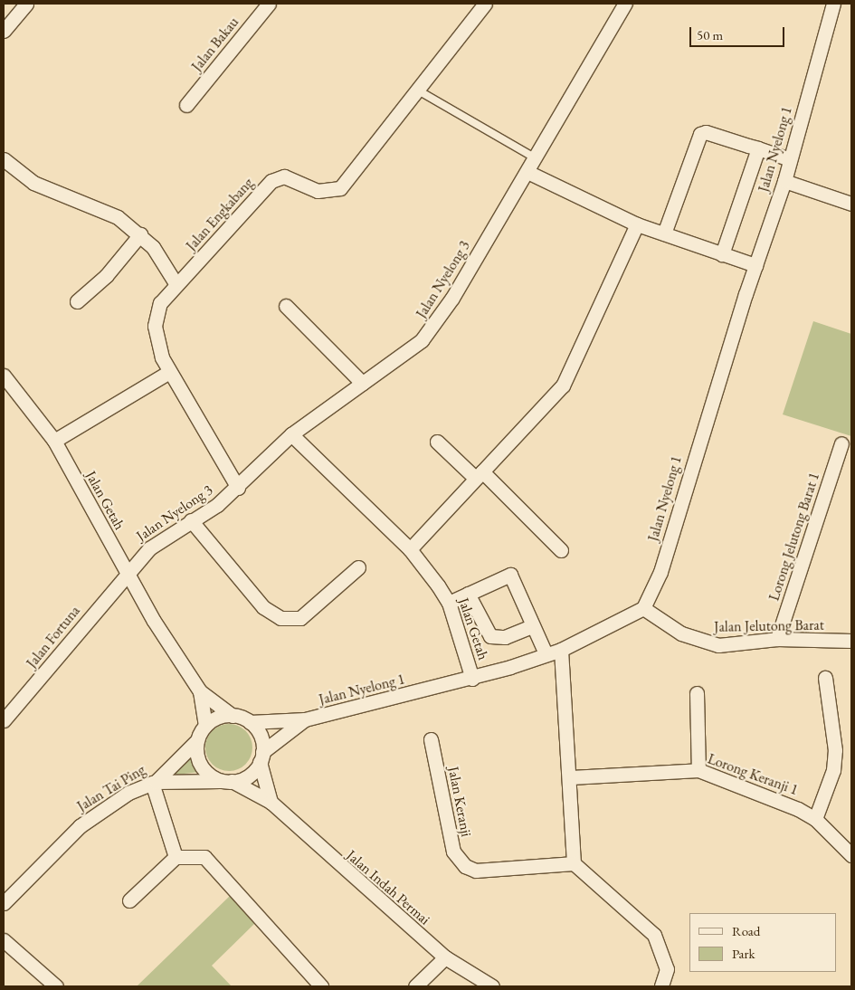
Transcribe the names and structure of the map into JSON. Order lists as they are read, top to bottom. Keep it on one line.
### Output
{"streets":{"street":["Jalan Bakau","Jalan Nyelong 1","Jalan Engkabang","Jalan Nyelong 3","Jalan Getah","Lorong Jelutong Barat 1","Jalan Jelutong Barat","Jalan Fortuna","Lorong Keranji 1","Jalan Tai Ping","Jalan Keranji","Jalan Indah Permai"]},"crossings":[["Jalan Nyelong 1","Jalan Getah"],["Jalan Nyelong 1","Jalan Jelutong Barat"],["Jalan Nyelong 1","Jalan Tai Ping"],["Jalan Nyelong 1","Jalan Indah Permai"],["Jalan Engkabang","Jalan Nyelong 3"],["Jalan Nyelong 3","Jalan Getah"],["Jalan Nyelong 3","Jalan Fortuna"],["Jalan Getah","Jalan Fortuna"],["Lorong Jelutong Barat 1","Jalan Jelutong Barat"],["Jalan Tai Ping","Jalan Indah Permai"]],"legend":["Road","Park"],"scale_bar":"50 m"}
